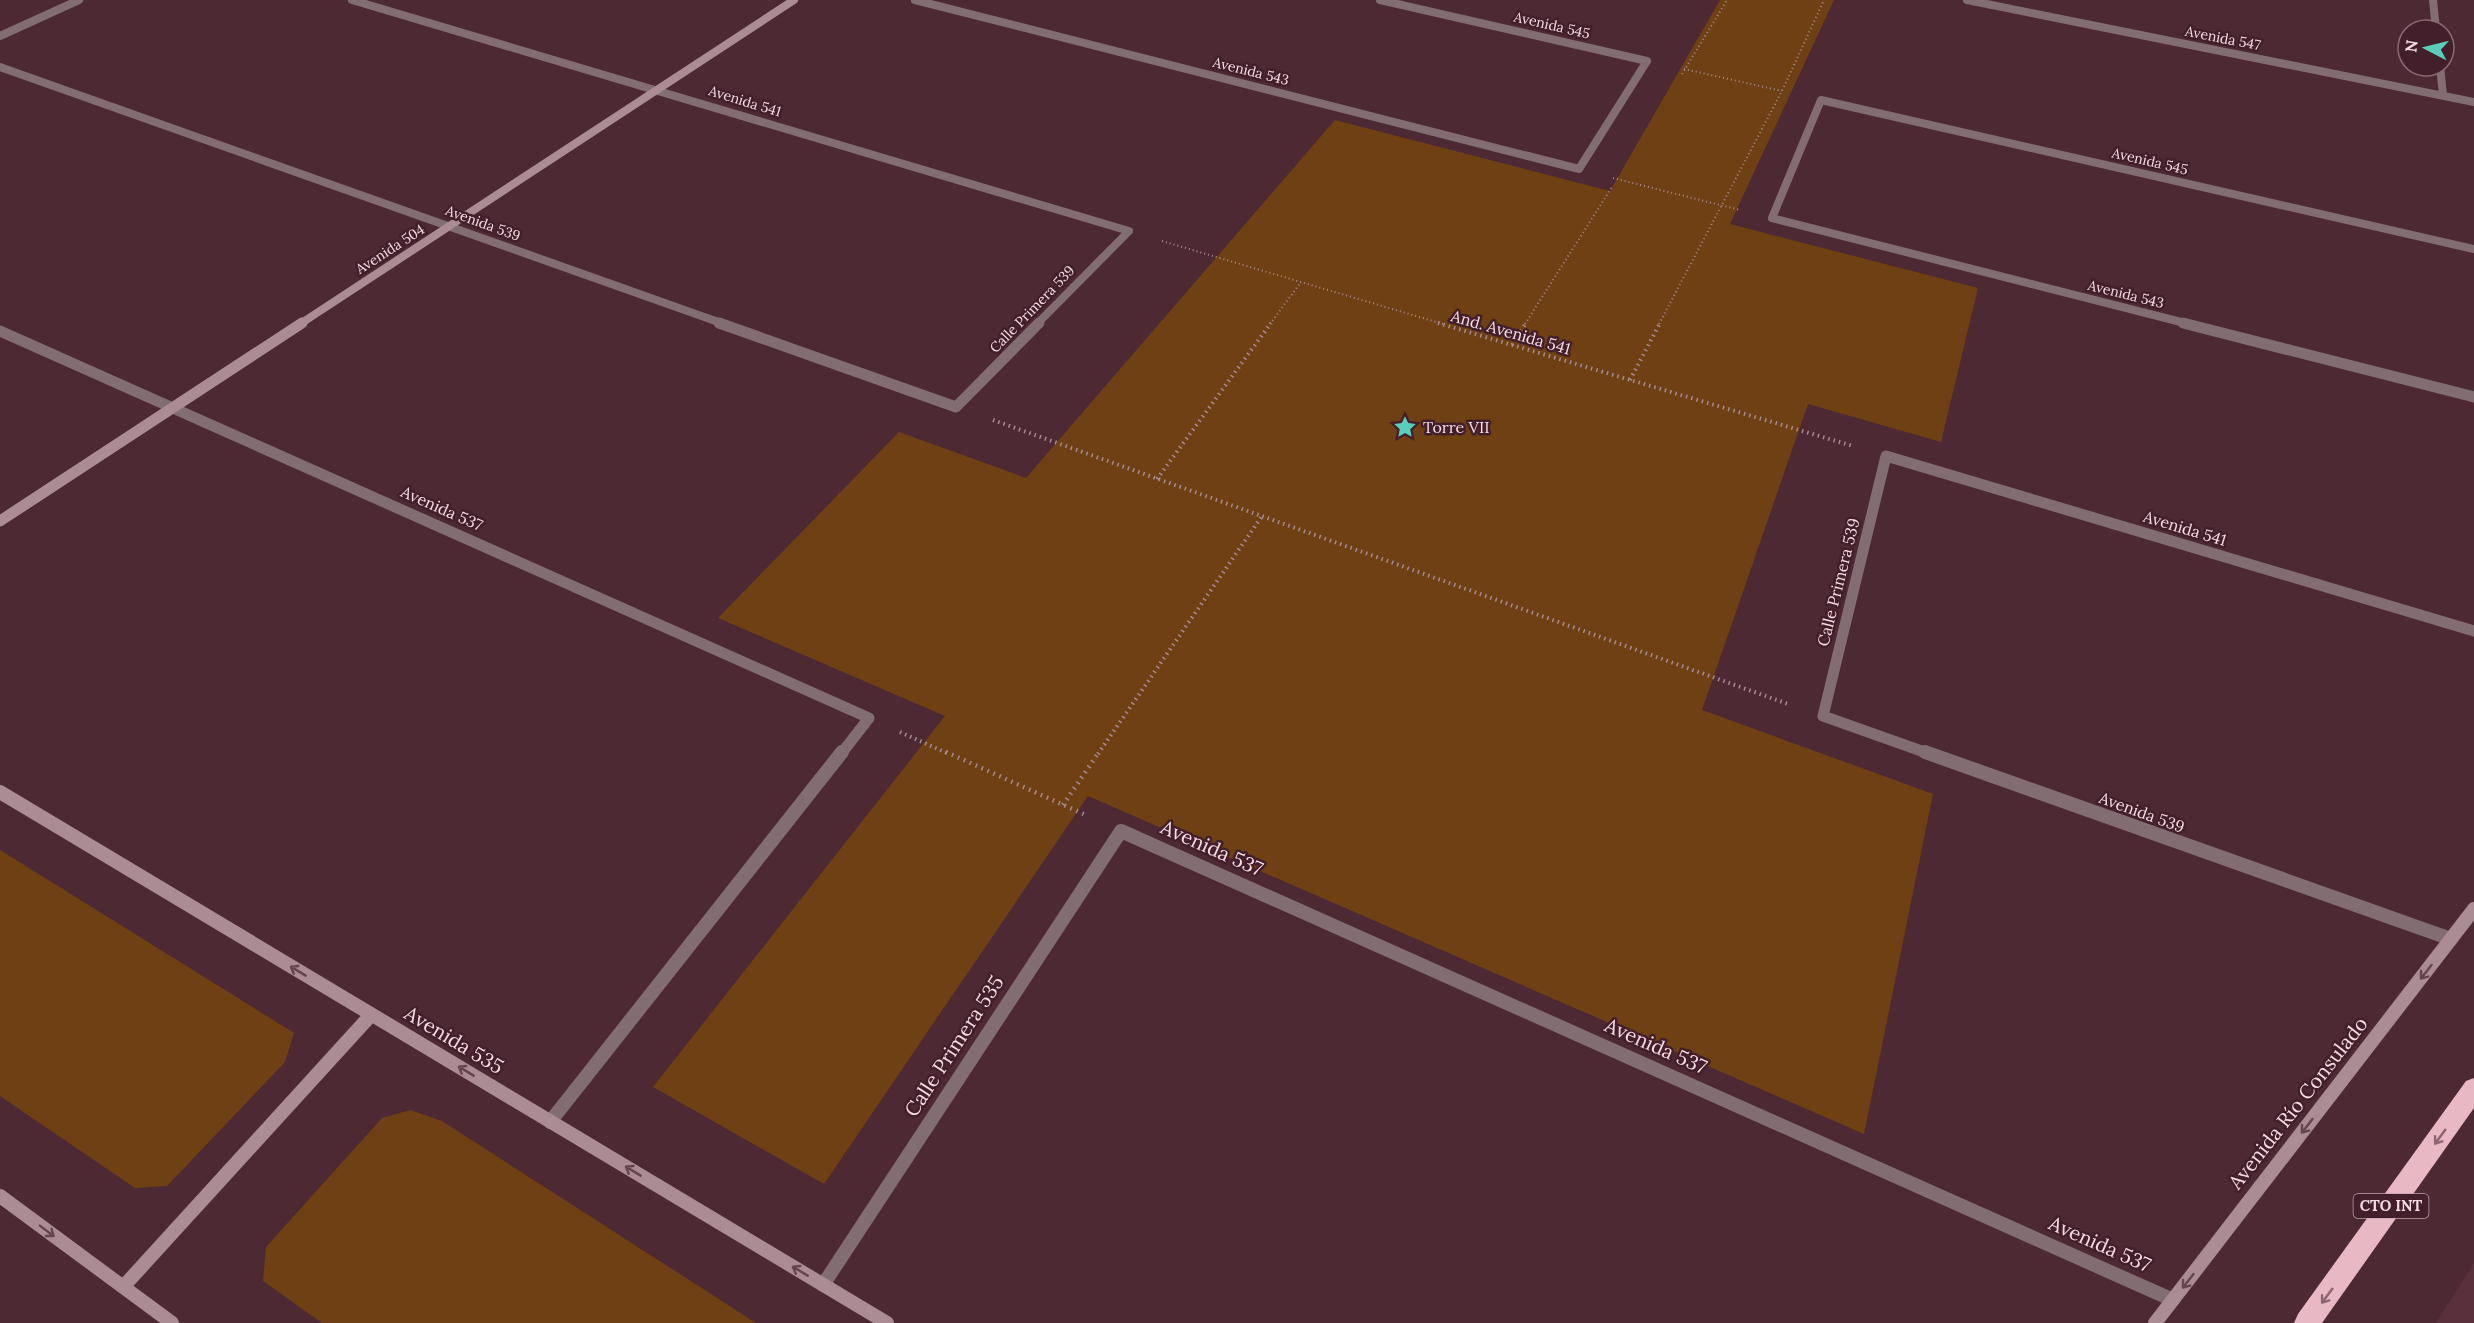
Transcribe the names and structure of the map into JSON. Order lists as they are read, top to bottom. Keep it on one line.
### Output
{"streets":{"highway":["CTO INT"],"street":["Avenida 545","Avenida 547","Avenida 543","Avenida 541","Avenida 539","Avenida 504","Calle Primera 539","Avenida 537","Avenida 535","Calle Primera 535","Avenida Río Consulado"],"path":["And. Avenida 541"]},"crossings":[["Avenida 541","Avenida 504"],["Avenida 541","Calle Primera 539"],["Avenida 541","And. Avenida 541"],["Avenida 539","Avenida 504"],["Avenida 539","Calle Primera 539"],["Avenida 539","Avenida Río Consulado"],["Avenida 504","Avenida 537"],["Calle Primera 539","And. Avenida 541"],["Avenida 537","Calle Primera 535"],["Avenida 537","Avenida Río Consulado"],["Avenida 535","Calle Primera 535"]],"one_way":["Avenida 535","Avenida Río Consulado"],"places":{"place":["Torre VII"]},"north":"left"}
